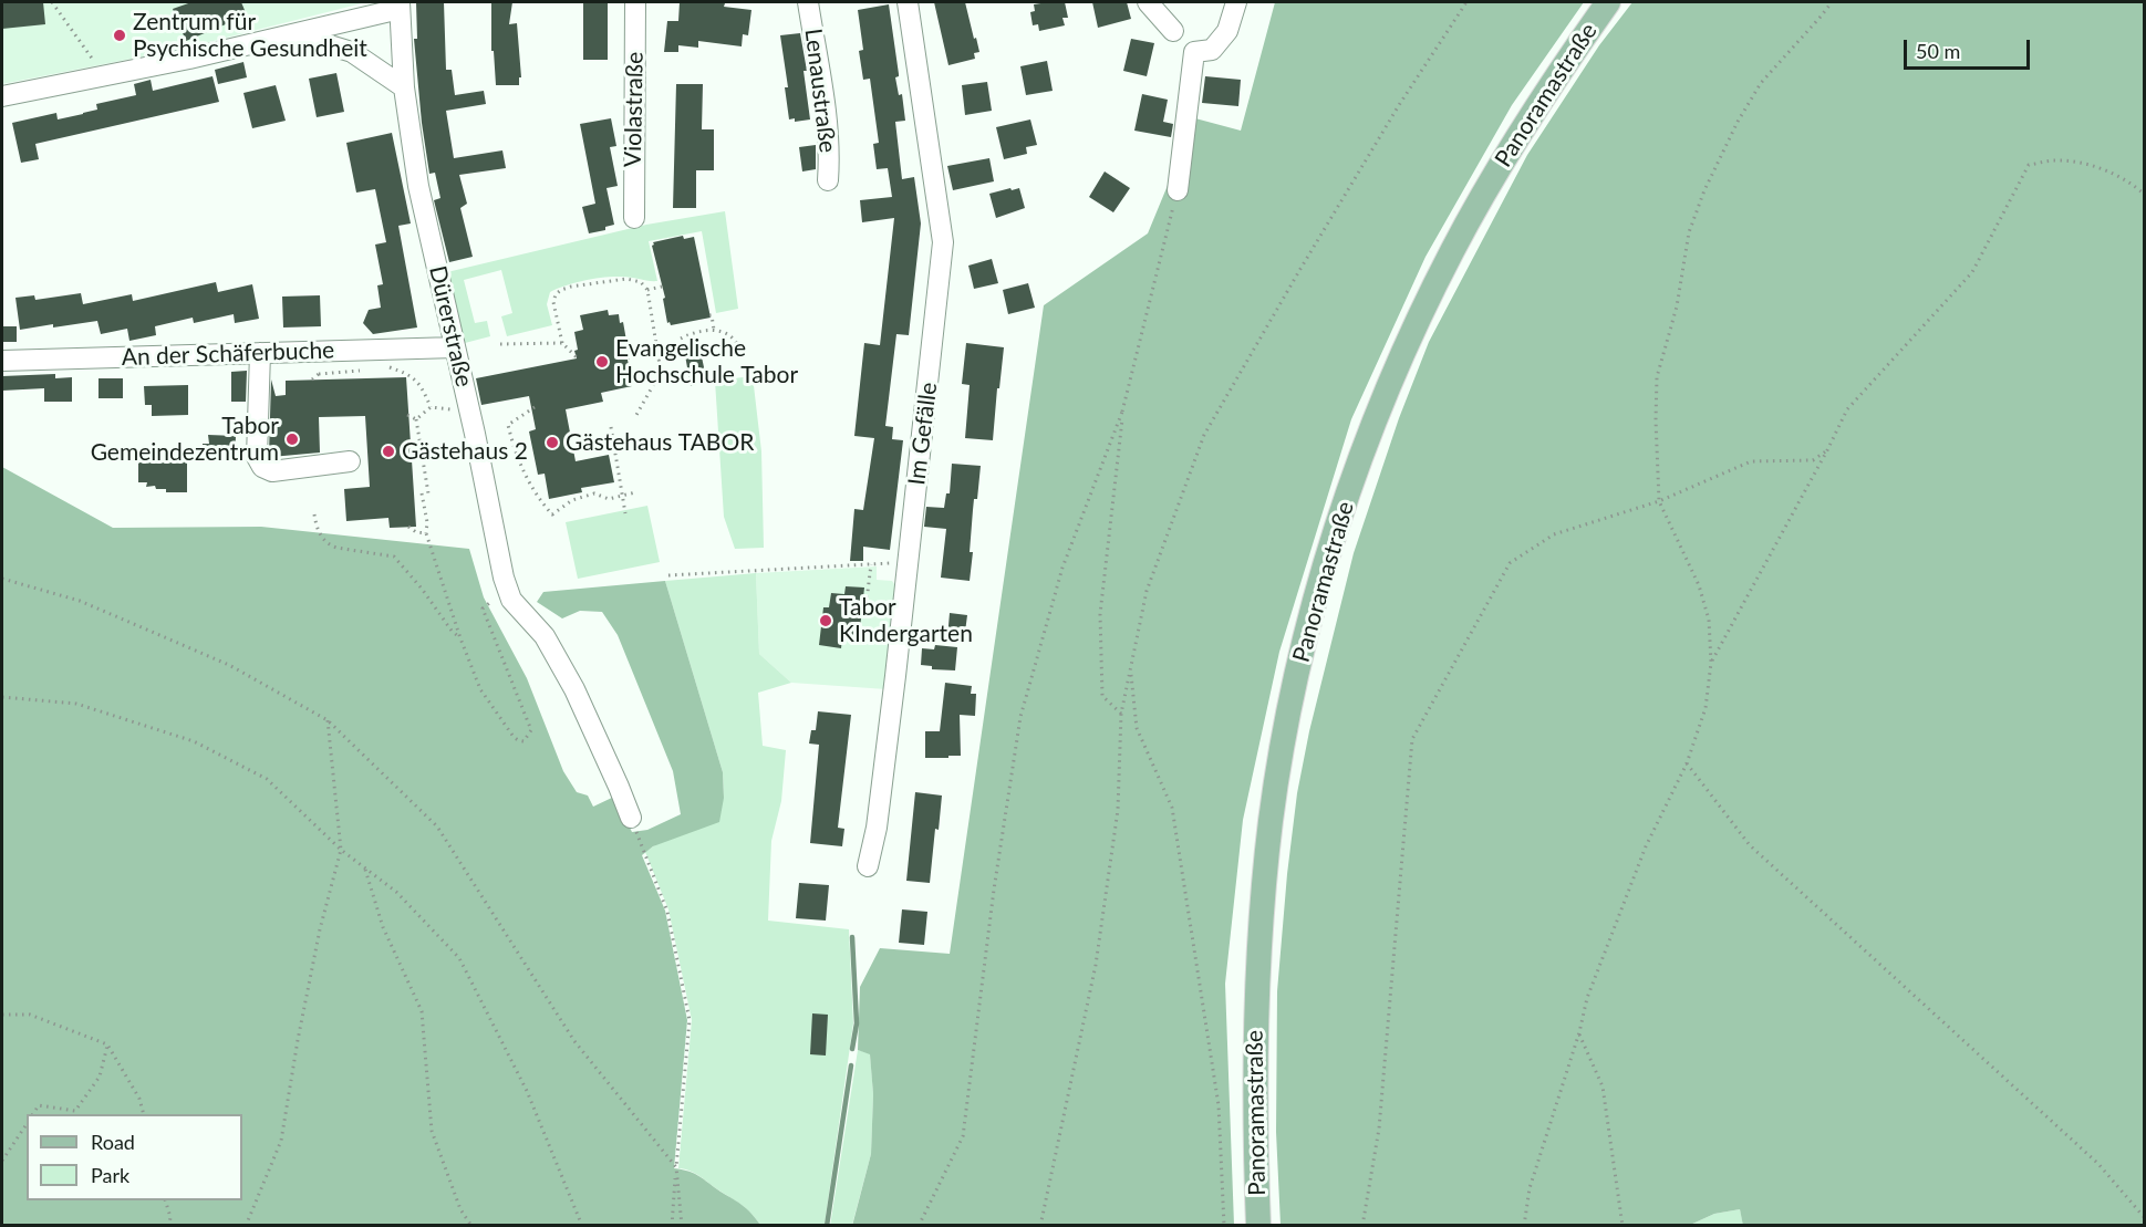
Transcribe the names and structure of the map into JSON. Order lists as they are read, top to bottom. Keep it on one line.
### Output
{"streets":{"main road":["Panoramastraße"],"street":["Lenaustraße","Violastraße","Dürerstraße","An der Schäferbuche","Im Gefälle"]},"crossings":[["Dürerstraße","An der Schäferbuche"]],"places":["Zentrum für Psychische Gesundheit","Evangelische Hochschule Tabor","Tabor Gemeindezentrum","Gästehaus TABOR","Gästehaus 2","Tabor KIndergarten"],"legend":["Road","Park"],"scale_bar":"50 m"}
